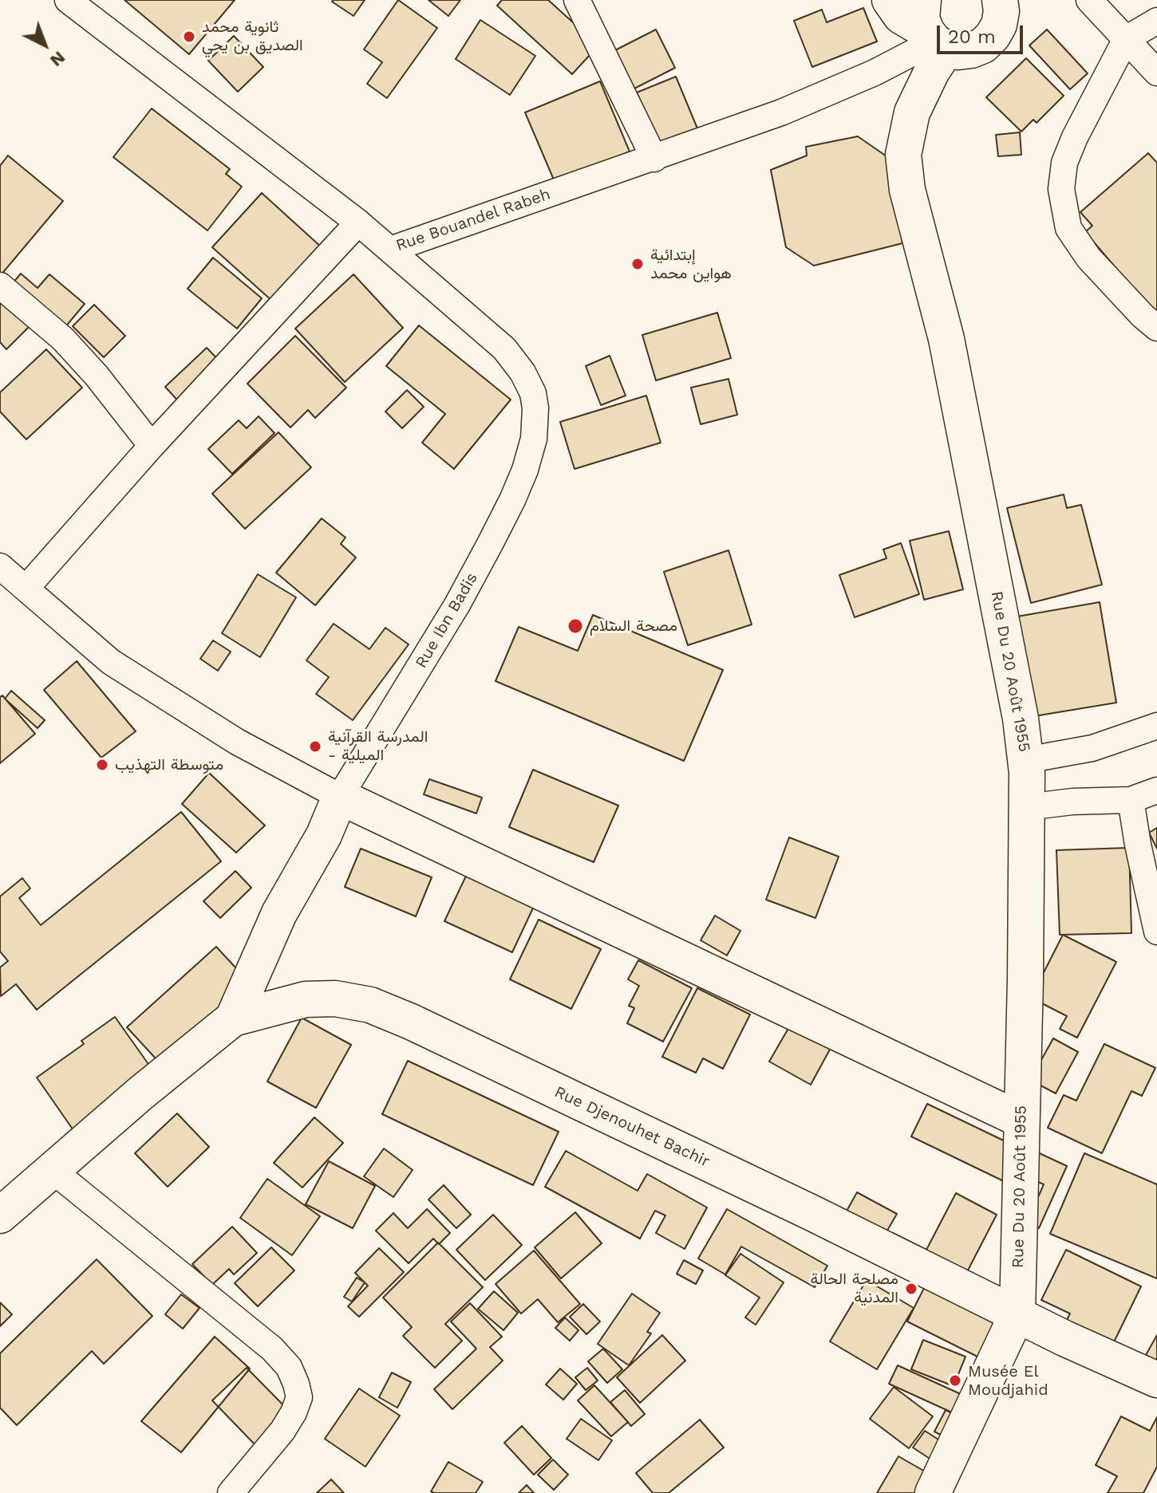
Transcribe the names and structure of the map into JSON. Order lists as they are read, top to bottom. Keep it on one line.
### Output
{"streets":{"street":["Rue Bouandel Rabeh","Rue Ibn Badis","Rue Du 20 Août 1955","Rue Djenouhet Bachir"]},"crossings":[["Rue Bouandel Rabeh","Rue Ibn Badis"],["Rue Bouandel Rabeh","Rue Du 20 Août 1955"],["Rue Ibn Badis","Rue Djenouhet Bachir"],["Rue Du 20 Août 1955","Rue Djenouhet Bachir"]],"places":["ثانوية محمد الصديق بن يحي","إبتدائية هواين محمد","مصحة السلام","المدرسة القرآنية - الميلية","متوسطة التهذيب","مصلحة الحالة المدنية","Musée El Moudjahid"],"scale_bar":"20 m","north":"bottom right"}
